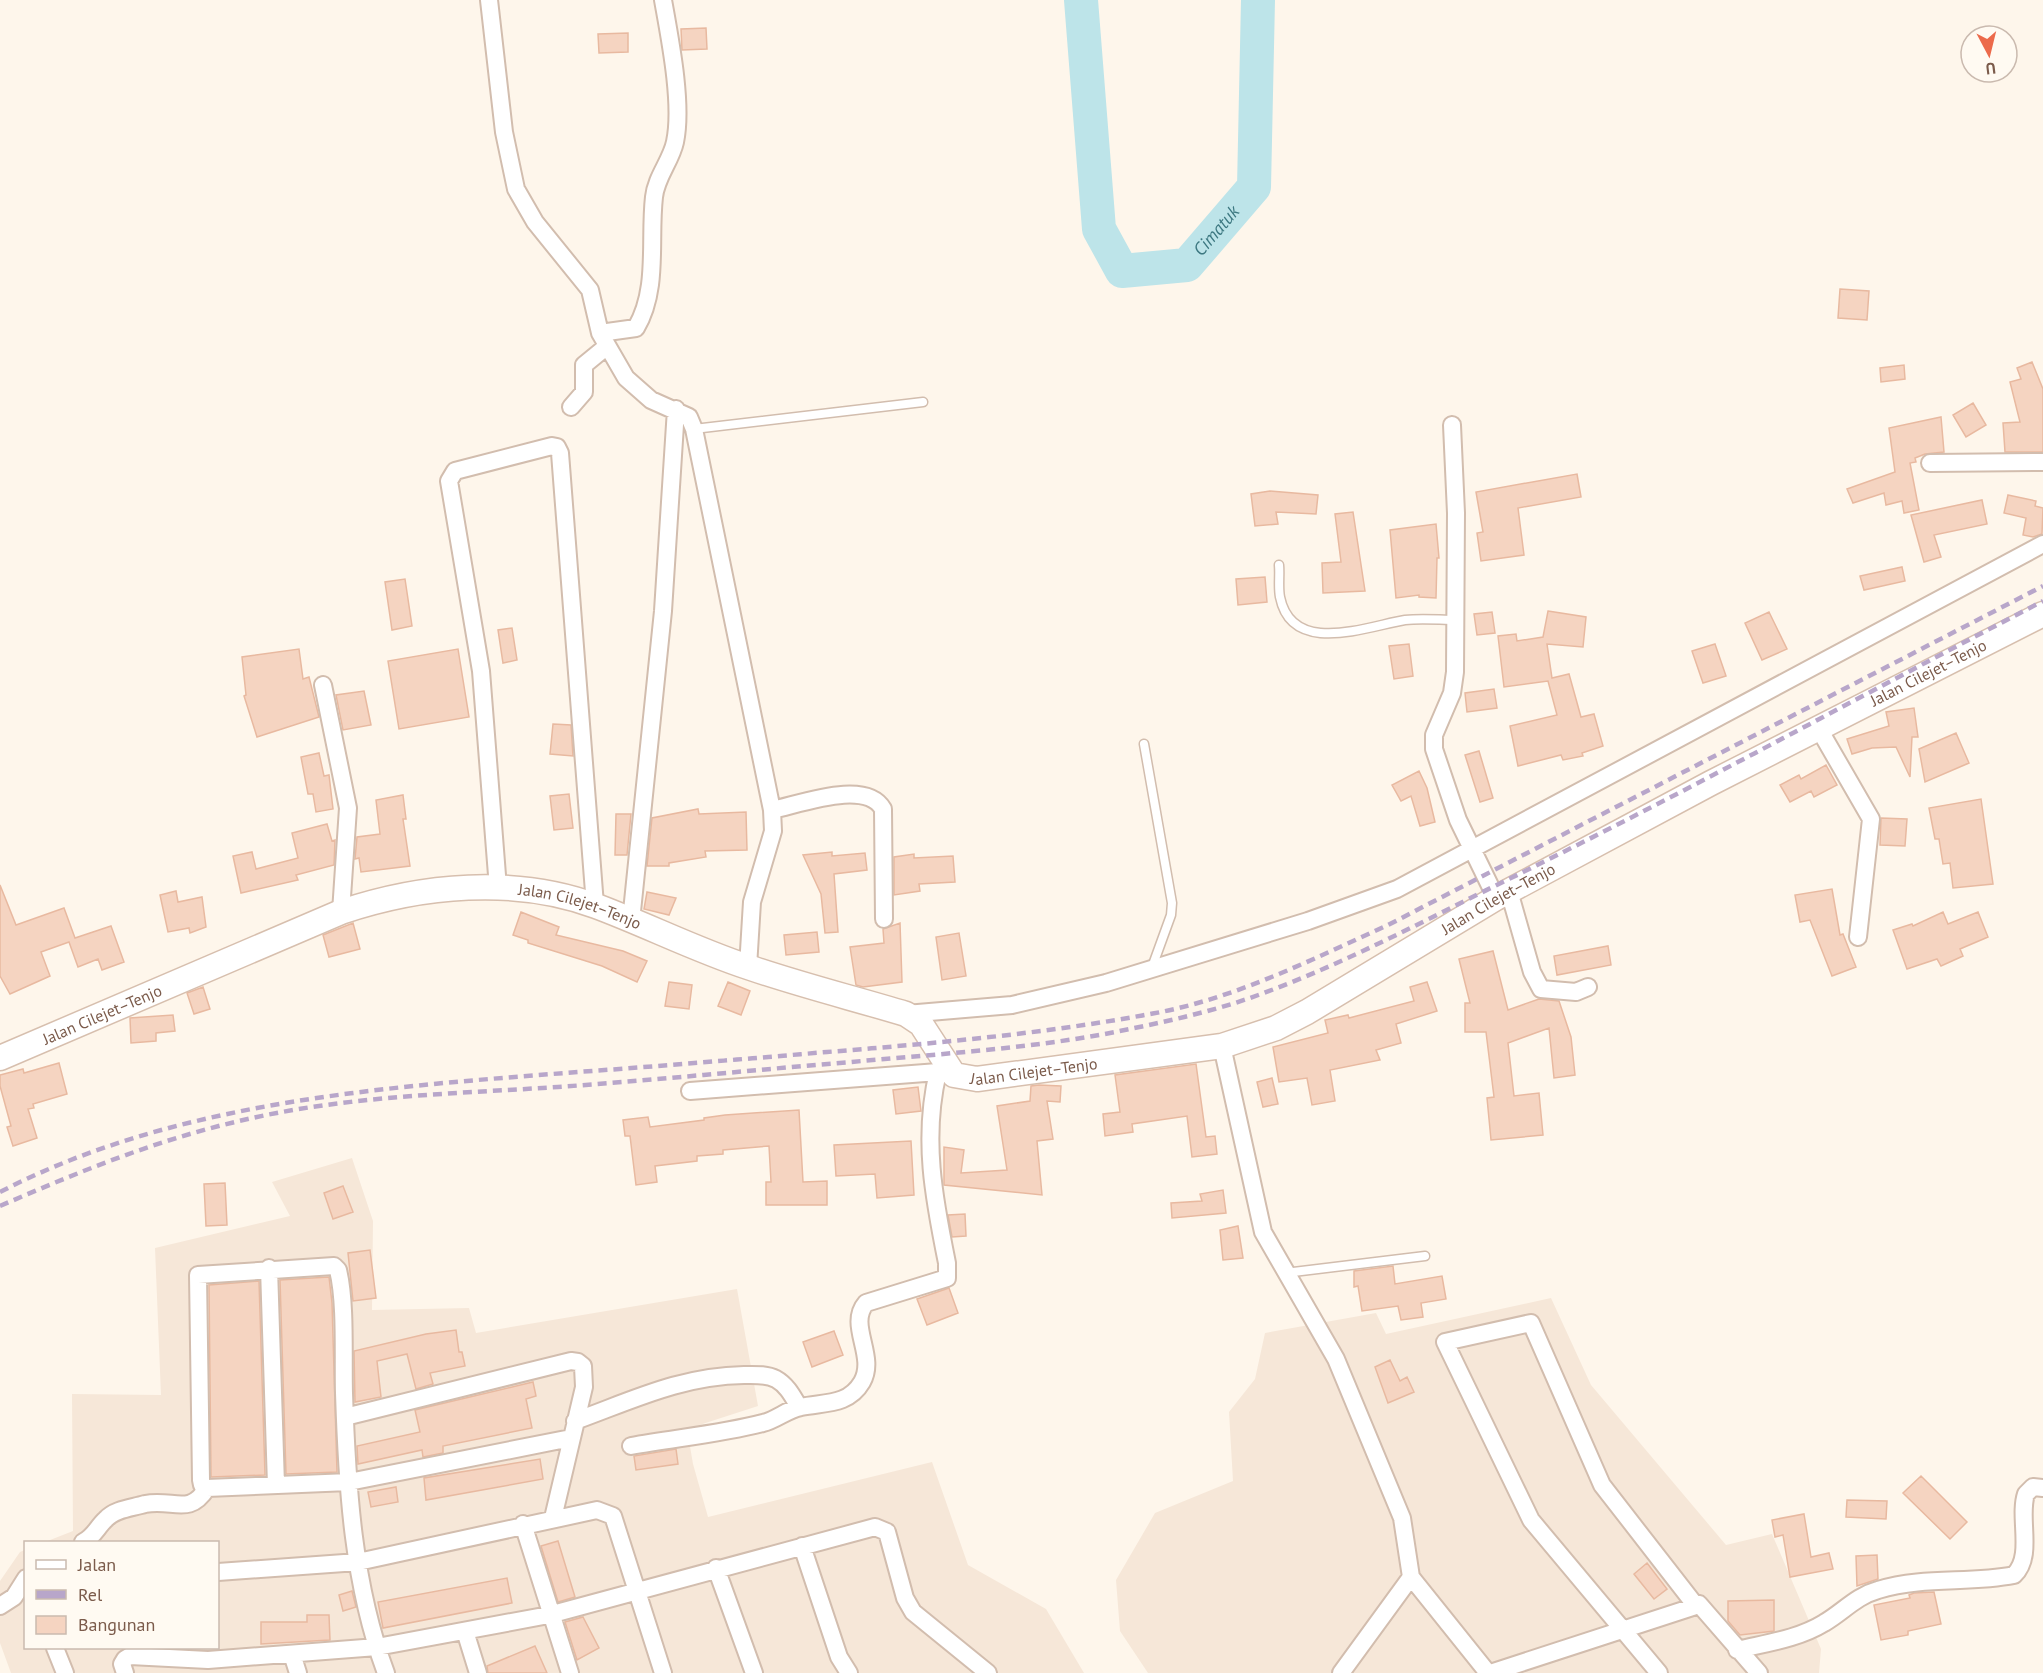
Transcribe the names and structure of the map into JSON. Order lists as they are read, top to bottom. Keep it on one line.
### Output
{"streets":{"main road":["Jalan Cilejet–Tenjo"]},"water":["Cimatuk"],"legend":["Jalan","Rel","Bangunan"],"north":"bottom"}
